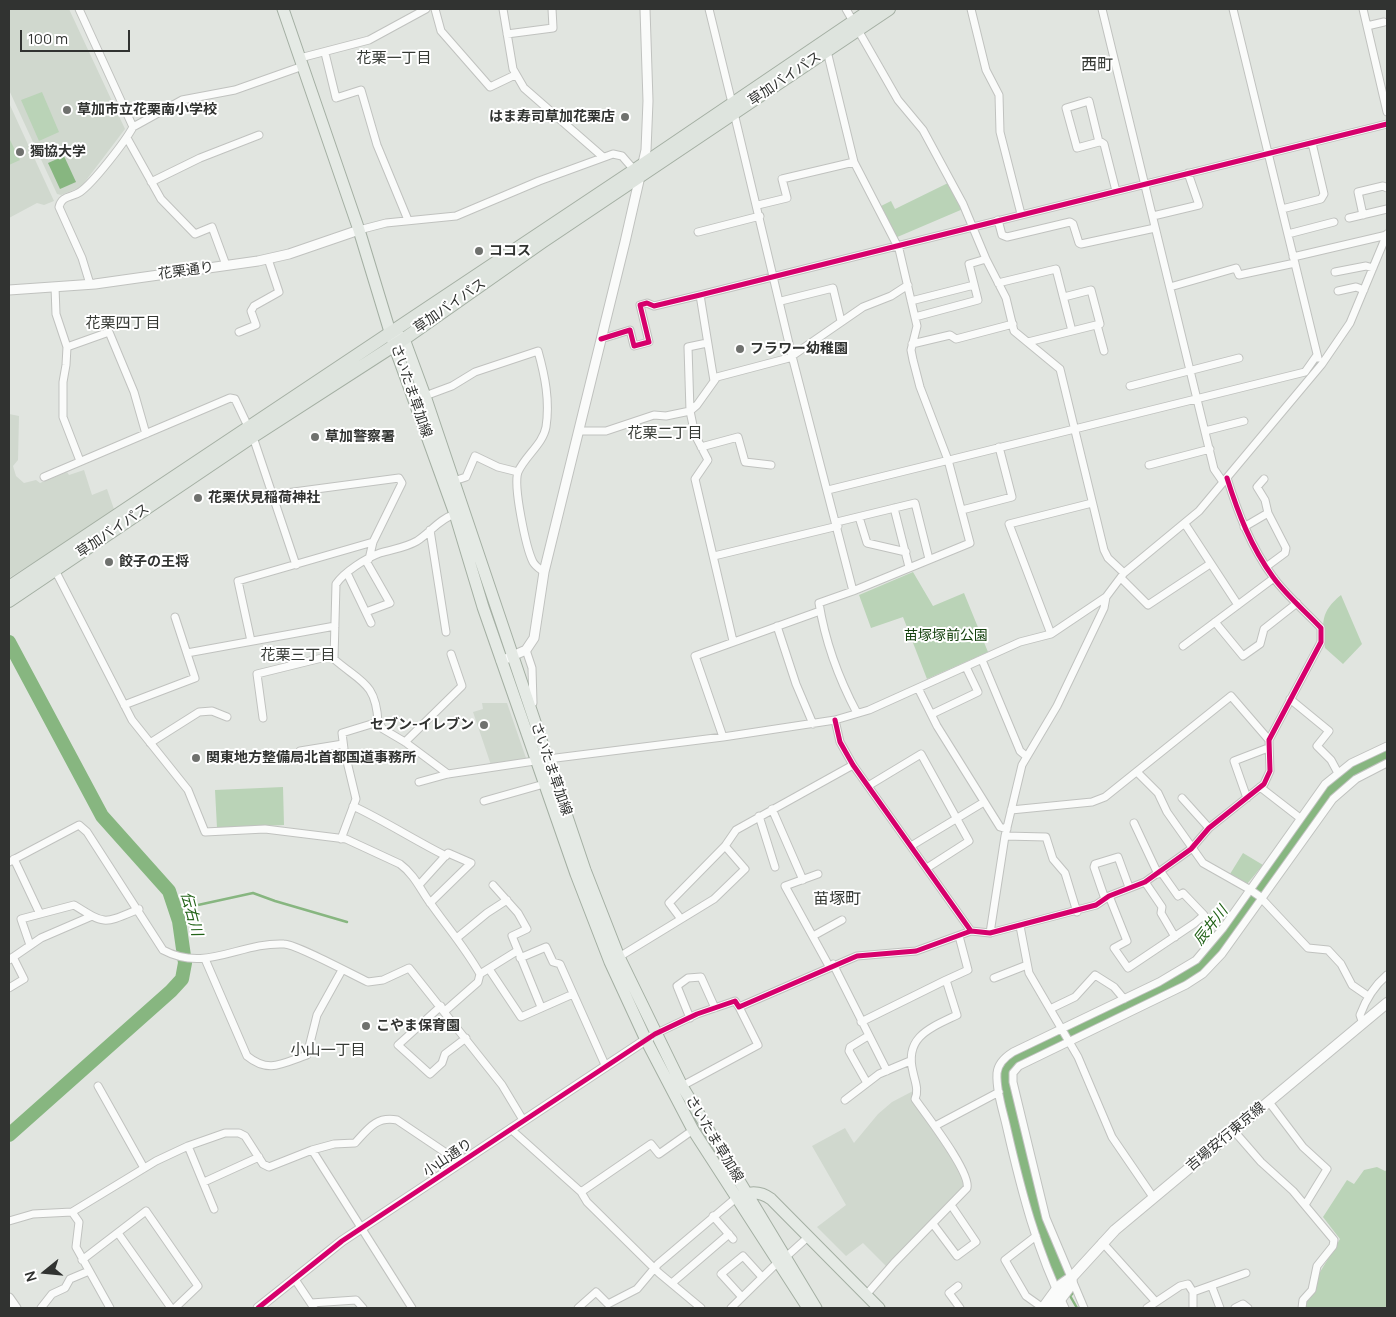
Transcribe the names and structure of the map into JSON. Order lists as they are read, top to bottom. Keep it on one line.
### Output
{"streets":{"highway":["草加バイパス"],"main road":["さいたま草加線","吉場安行東京線"],"street":["花栗通り","小山通り"]},"crossings":[["草加バイパス","さいたま草加線"],["花栗通り","さいたま草加線"],["さいたま草加線","小山通り"]],"districts":["花栗一丁目","西町","花栗四丁目","花栗二丁目","花栗三丁目","苗塚町","小山一丁目"],"water":["伝右川","辰井川"],"parks":["苗塚塚前公園"],"places":["草加市立花栗南小学校","はま寿司草加花栗店","獨協大学","ココス","フラワー幼稚園","草加警察署","花栗伏見稲荷神社","餃子の王将","セブン-イレブン","関東地方整備局北首都国道事務所","こやま保育園"],"scale_bar":"100 m","north":"left"}
